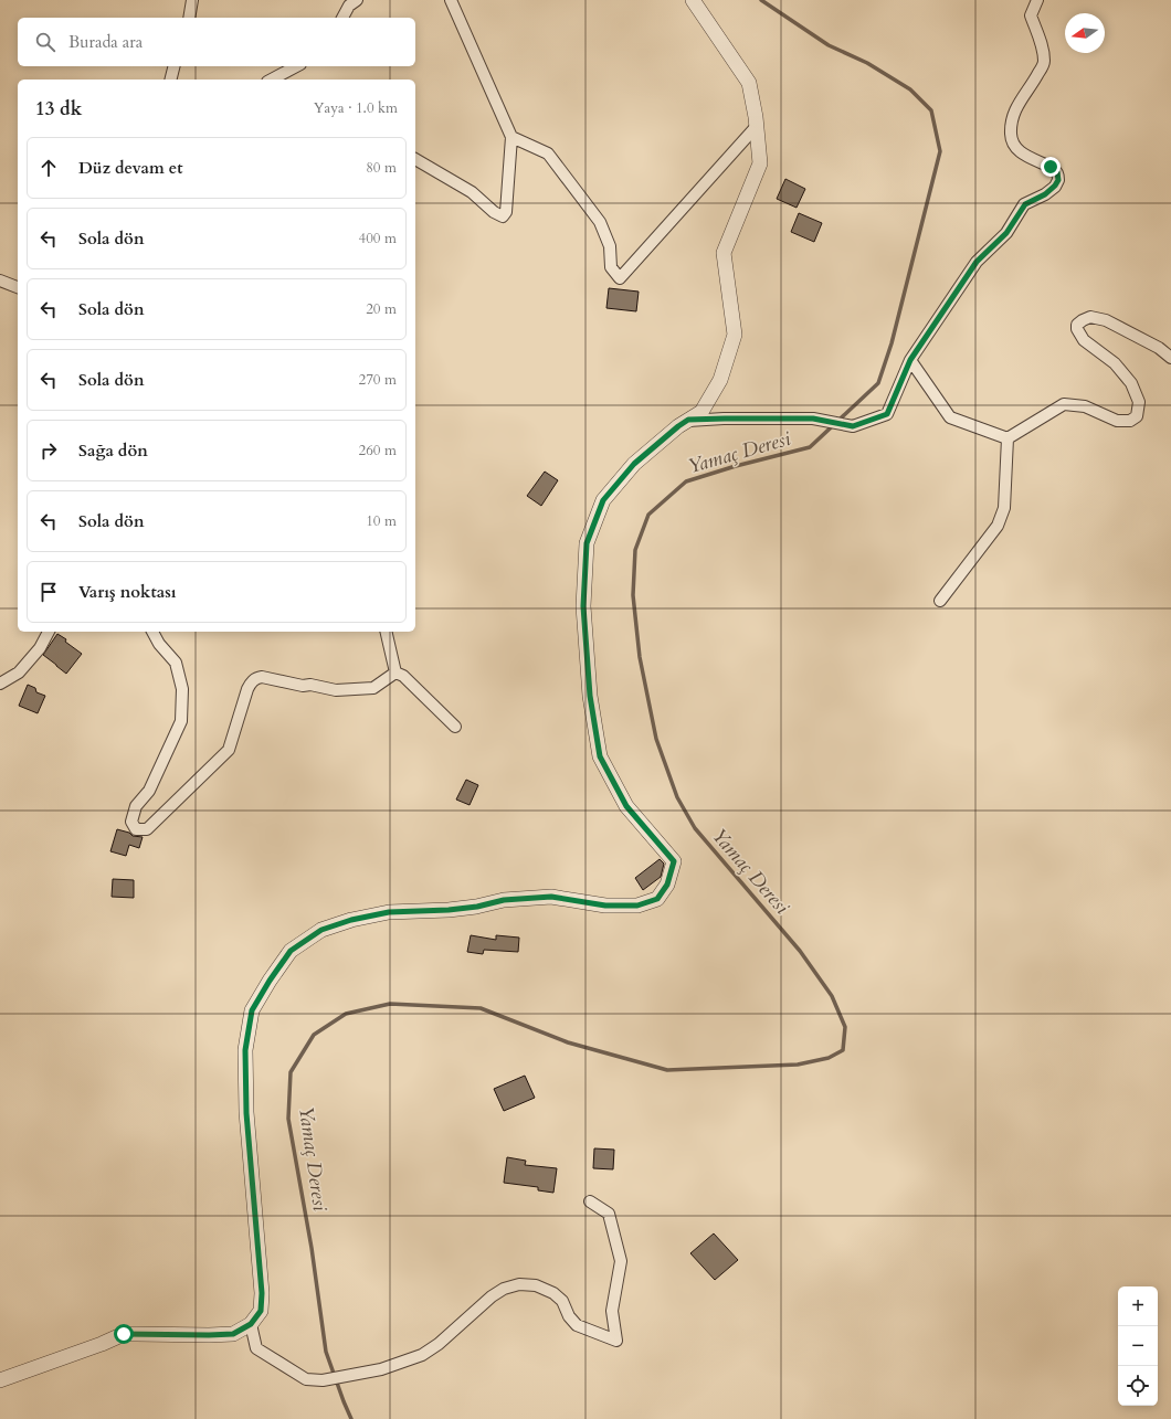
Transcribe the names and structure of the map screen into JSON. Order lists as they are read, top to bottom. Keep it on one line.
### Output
{"water":["Yamaç Deresi"],"north":"left","page":{"search":"Burada ara","heading":["13 dk","Yaya · 1.0 km"],"list":[["Düz devam et","80 m"],["Sola dön","400 m"],["Sola dön","20 m"],["Sola dön","270 m"],["Sağa dön","260 m"],["Sola dön","10 m"],"Varış noktası"],"map_buttons":["+","−"]}}
